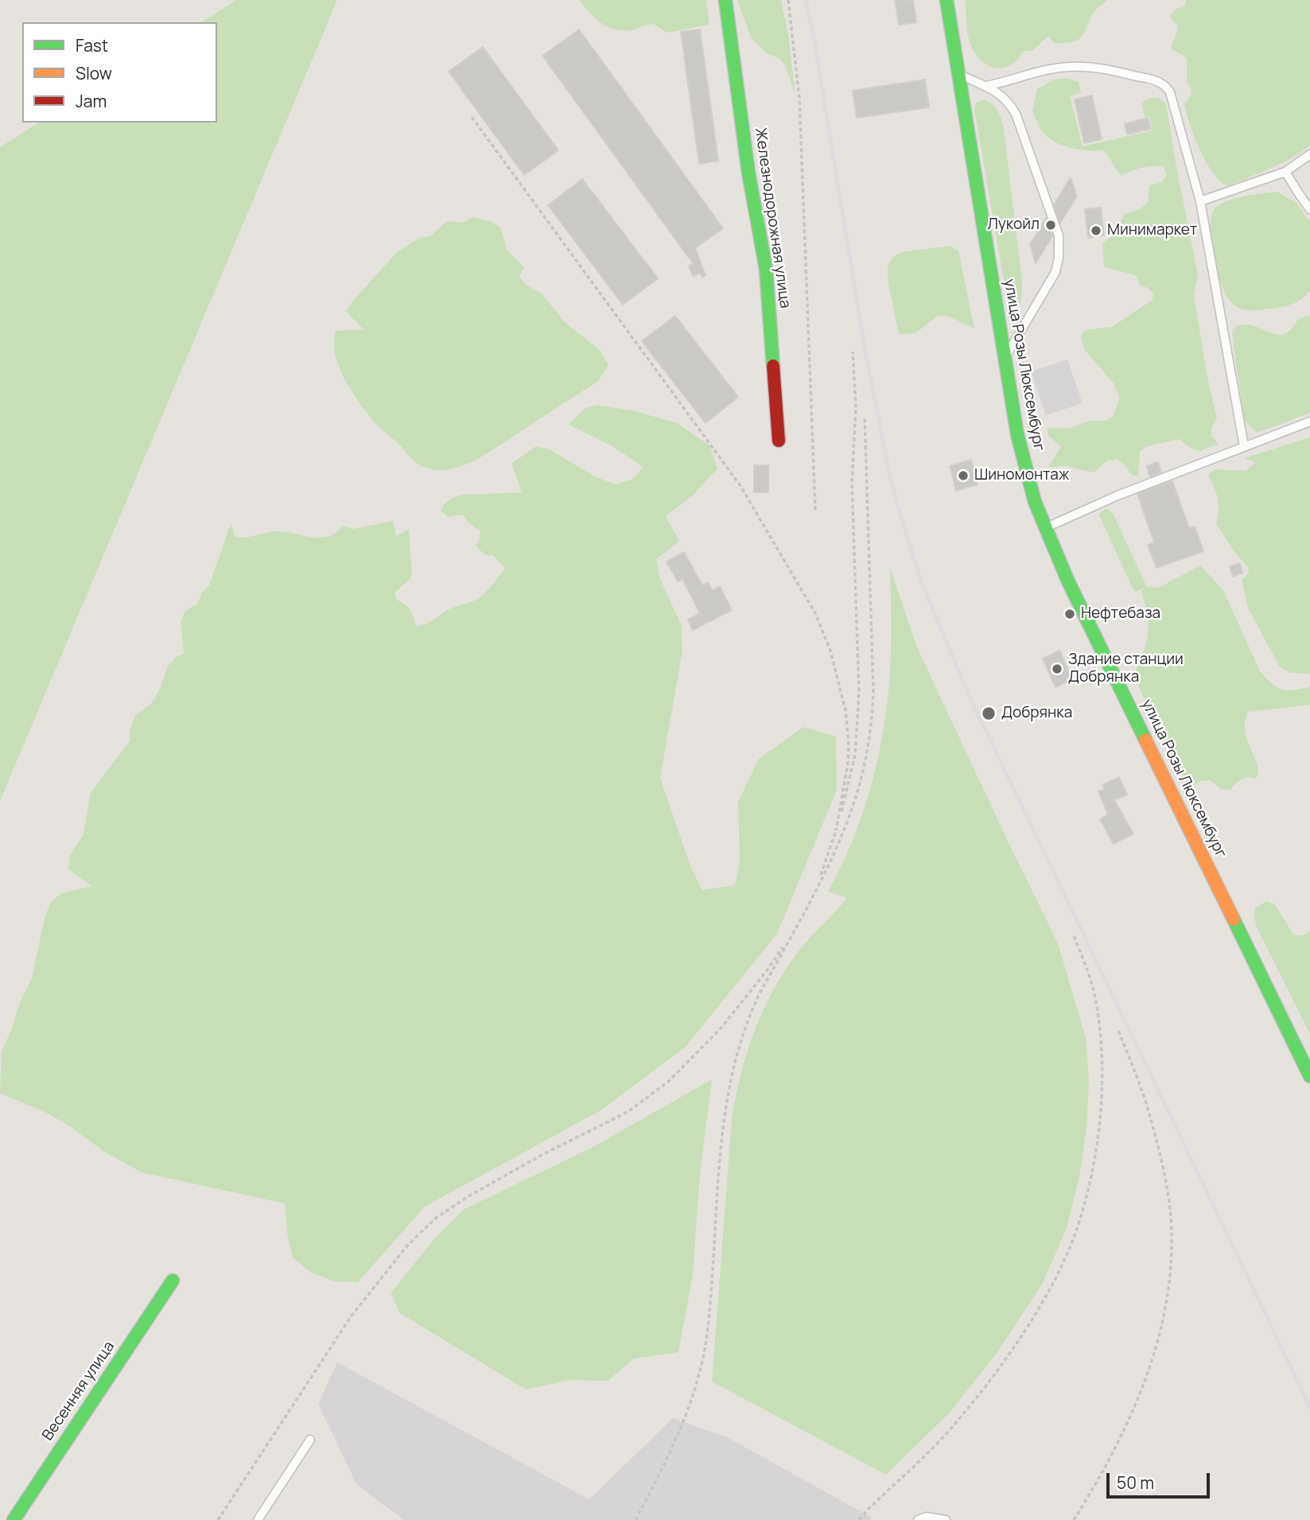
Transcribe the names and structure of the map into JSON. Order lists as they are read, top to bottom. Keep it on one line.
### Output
{"streets":{"street":["Железнодорожная улица","улица Розы Люксембург","Весенняя улица"]},"places":["Лукойл","Минимаркет","Шинoмонтаж","Нефтебаза","Здание станции Добрянка","Добрянка"],"legend":["Fast","Slow","Jam"],"scale_bar":"50 m"}
